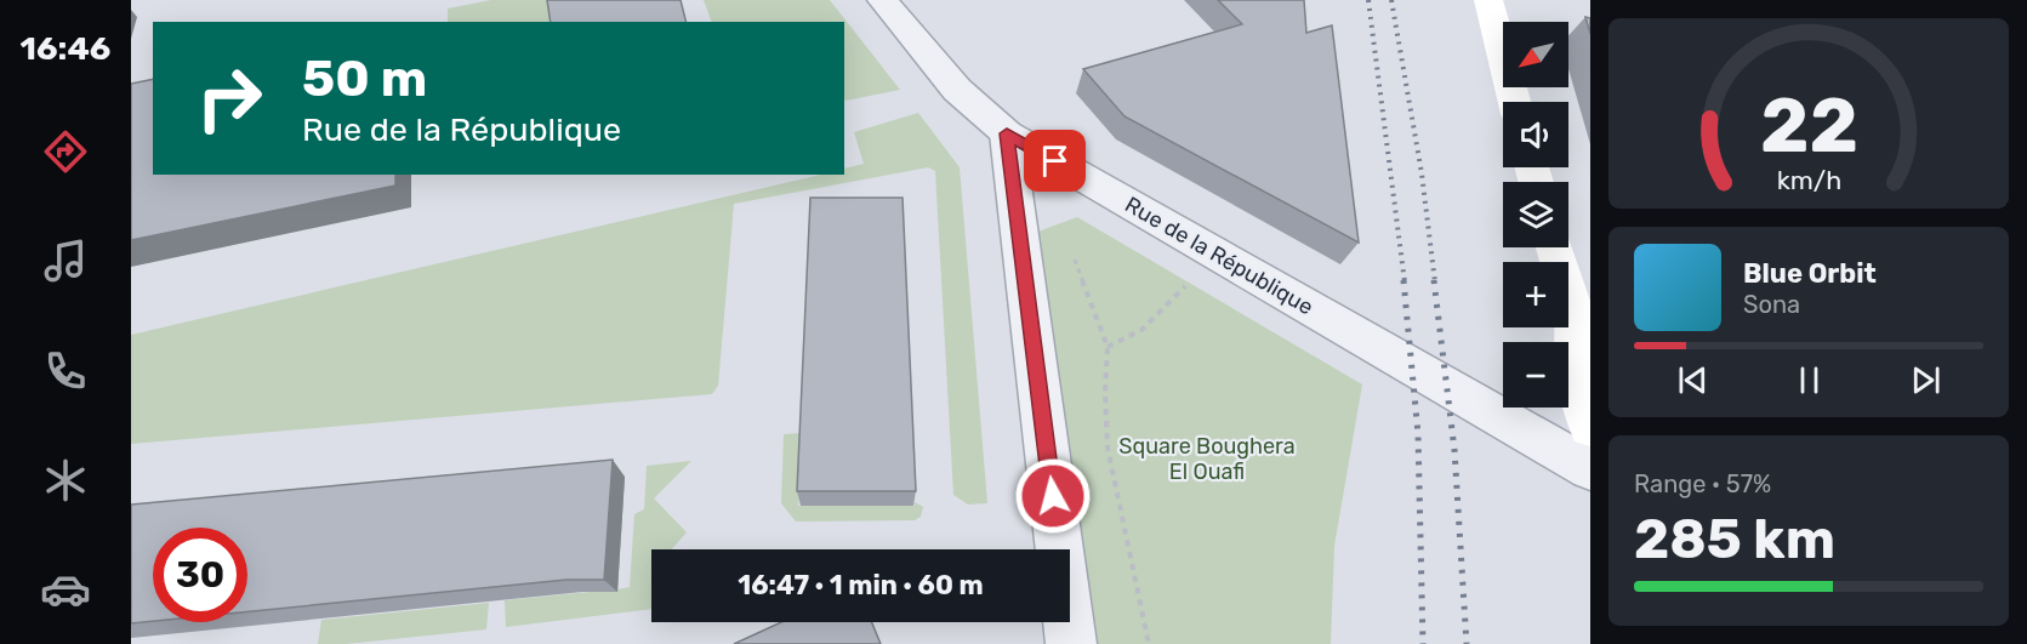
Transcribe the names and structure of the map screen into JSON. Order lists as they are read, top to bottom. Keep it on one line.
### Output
{"streets":{"street":["Rue de la République"]},"parks":["Square Boughera El Ouafi"],"north":"bottom left","page":{"tabs":"16:46","map_buttons":["+","−"],"turn":["50 m","Rue de la République"],"song":["Blue Orbit","Sona"],"tile":["Range · 57%","285 km"],"limit":"30","trip":"16:47 · 1 min · 60 m","gauge":["22","km/h"]}}
